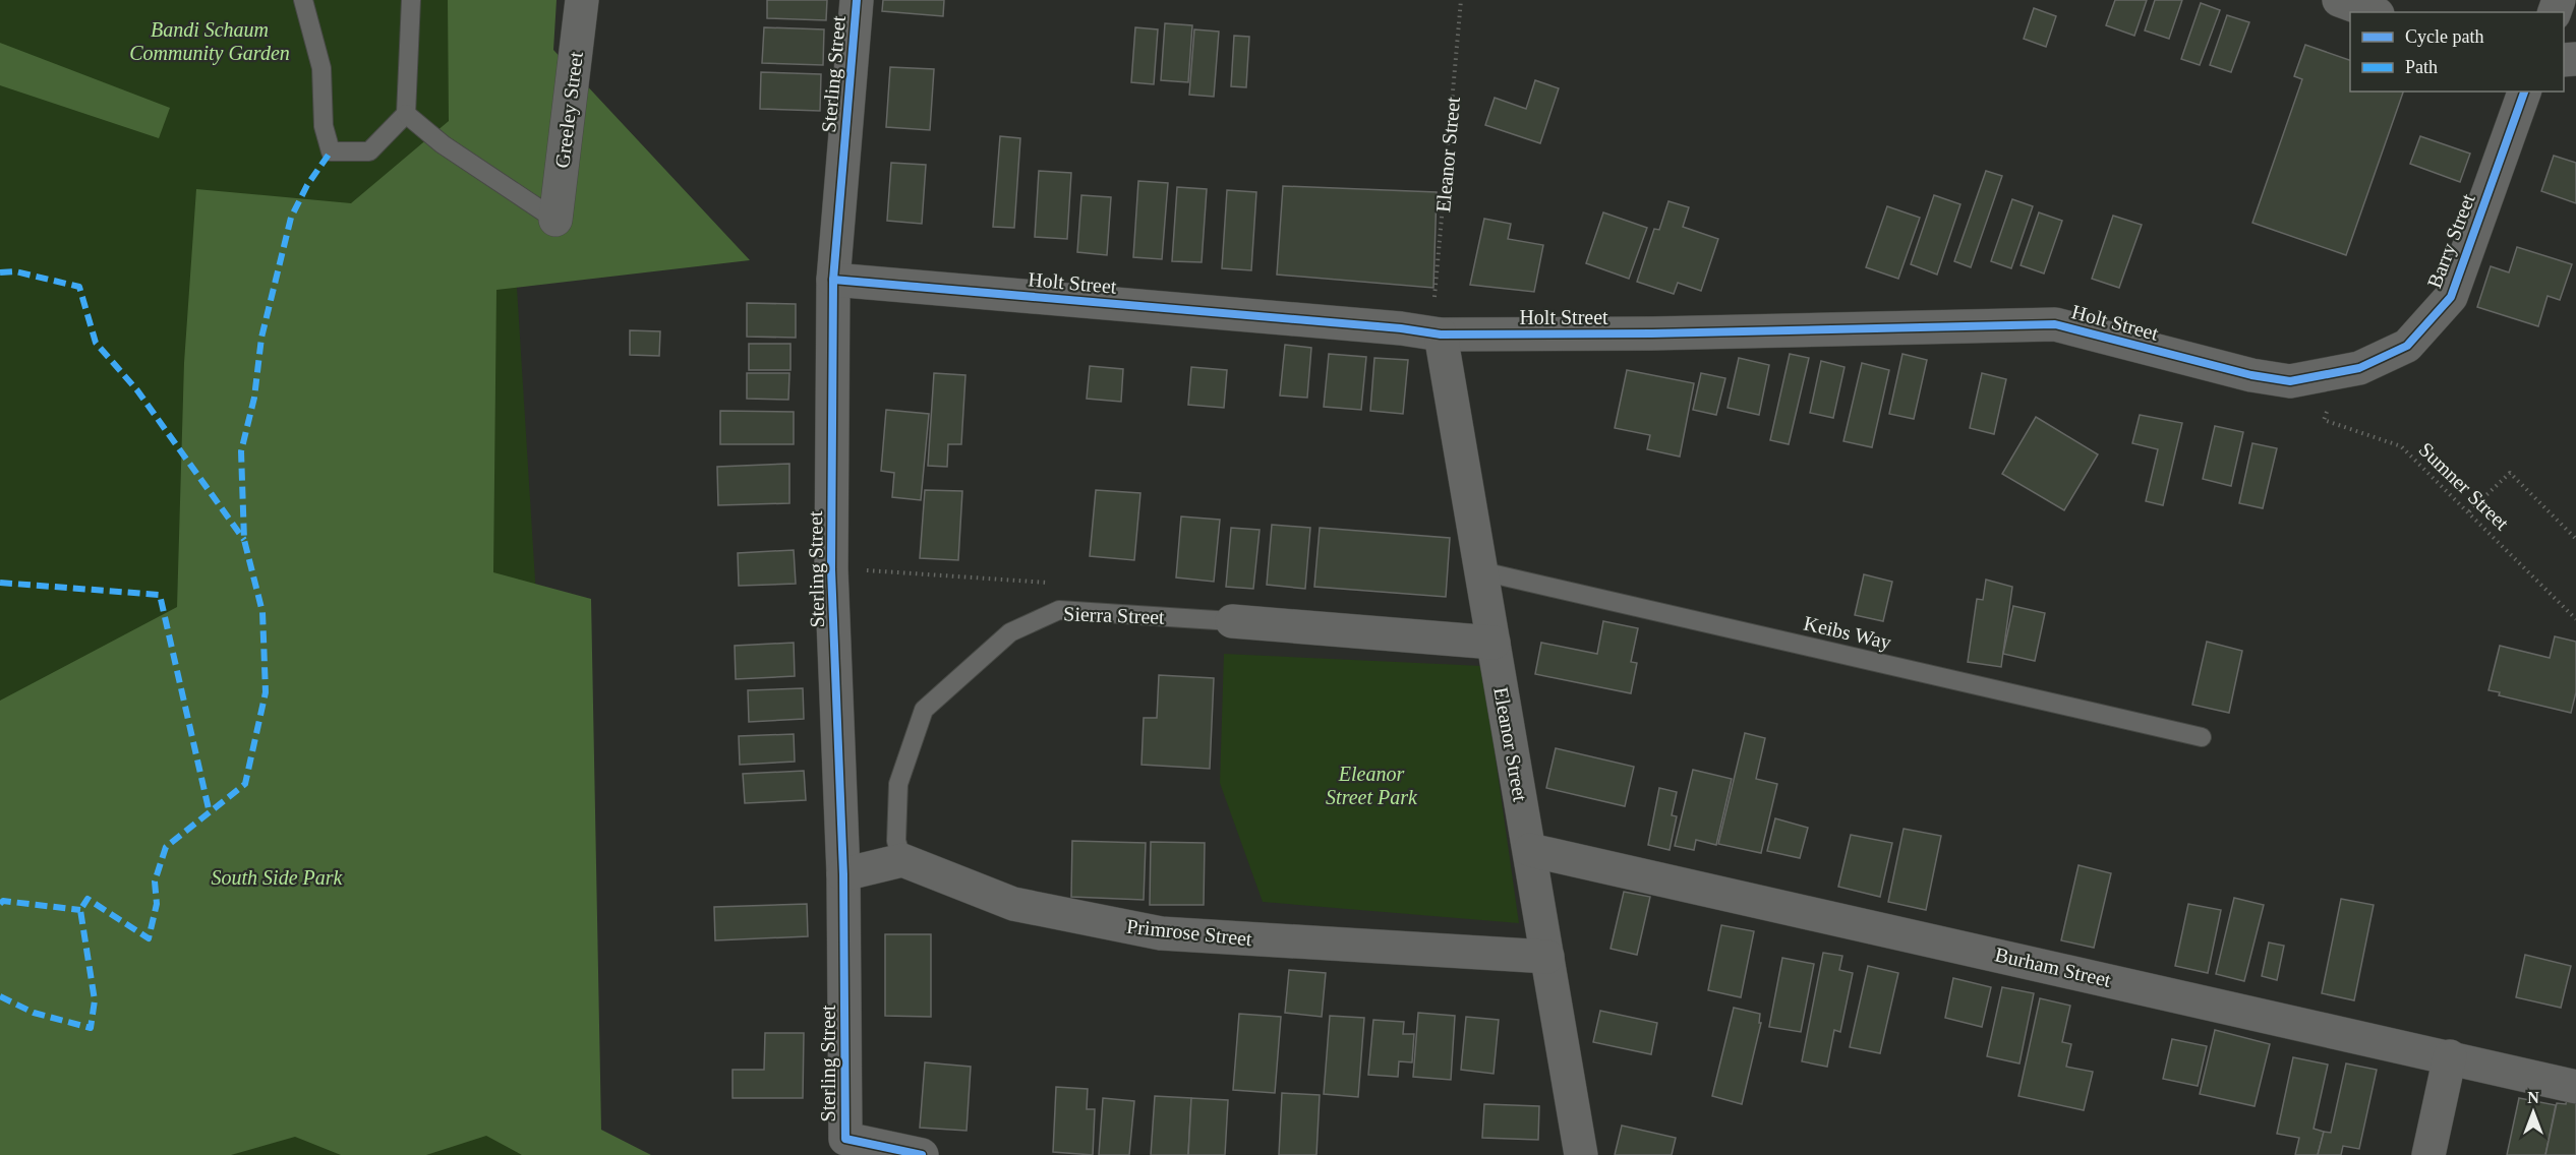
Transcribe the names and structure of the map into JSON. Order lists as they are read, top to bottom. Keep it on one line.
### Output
{"streets":{"street":["Sterling Street","Greeley Street","Eleanor Street","Barry Street","Holt Street","Sierra Street","Primrose Street","Burham Street"],"lane":["Keibs Way"],"path":["Sumner Street"]},"crossings":[["Sterling Street","Holt Street"],["Eleanor Street","Holt Street"],["Eleanor Street","Sierra Street"],["Eleanor Street","Keibs Way"],["Eleanor Street","Primrose Street"],["Eleanor Street","Burham Street"],["Barry Street","Holt Street"],["Sierra Street","Primrose Street"]],"parks":["Bandi Schaum Community Garden","Eleanor Street Park","South Side Park"],"legend":["Cycle path","Path"],"north":"top"}
